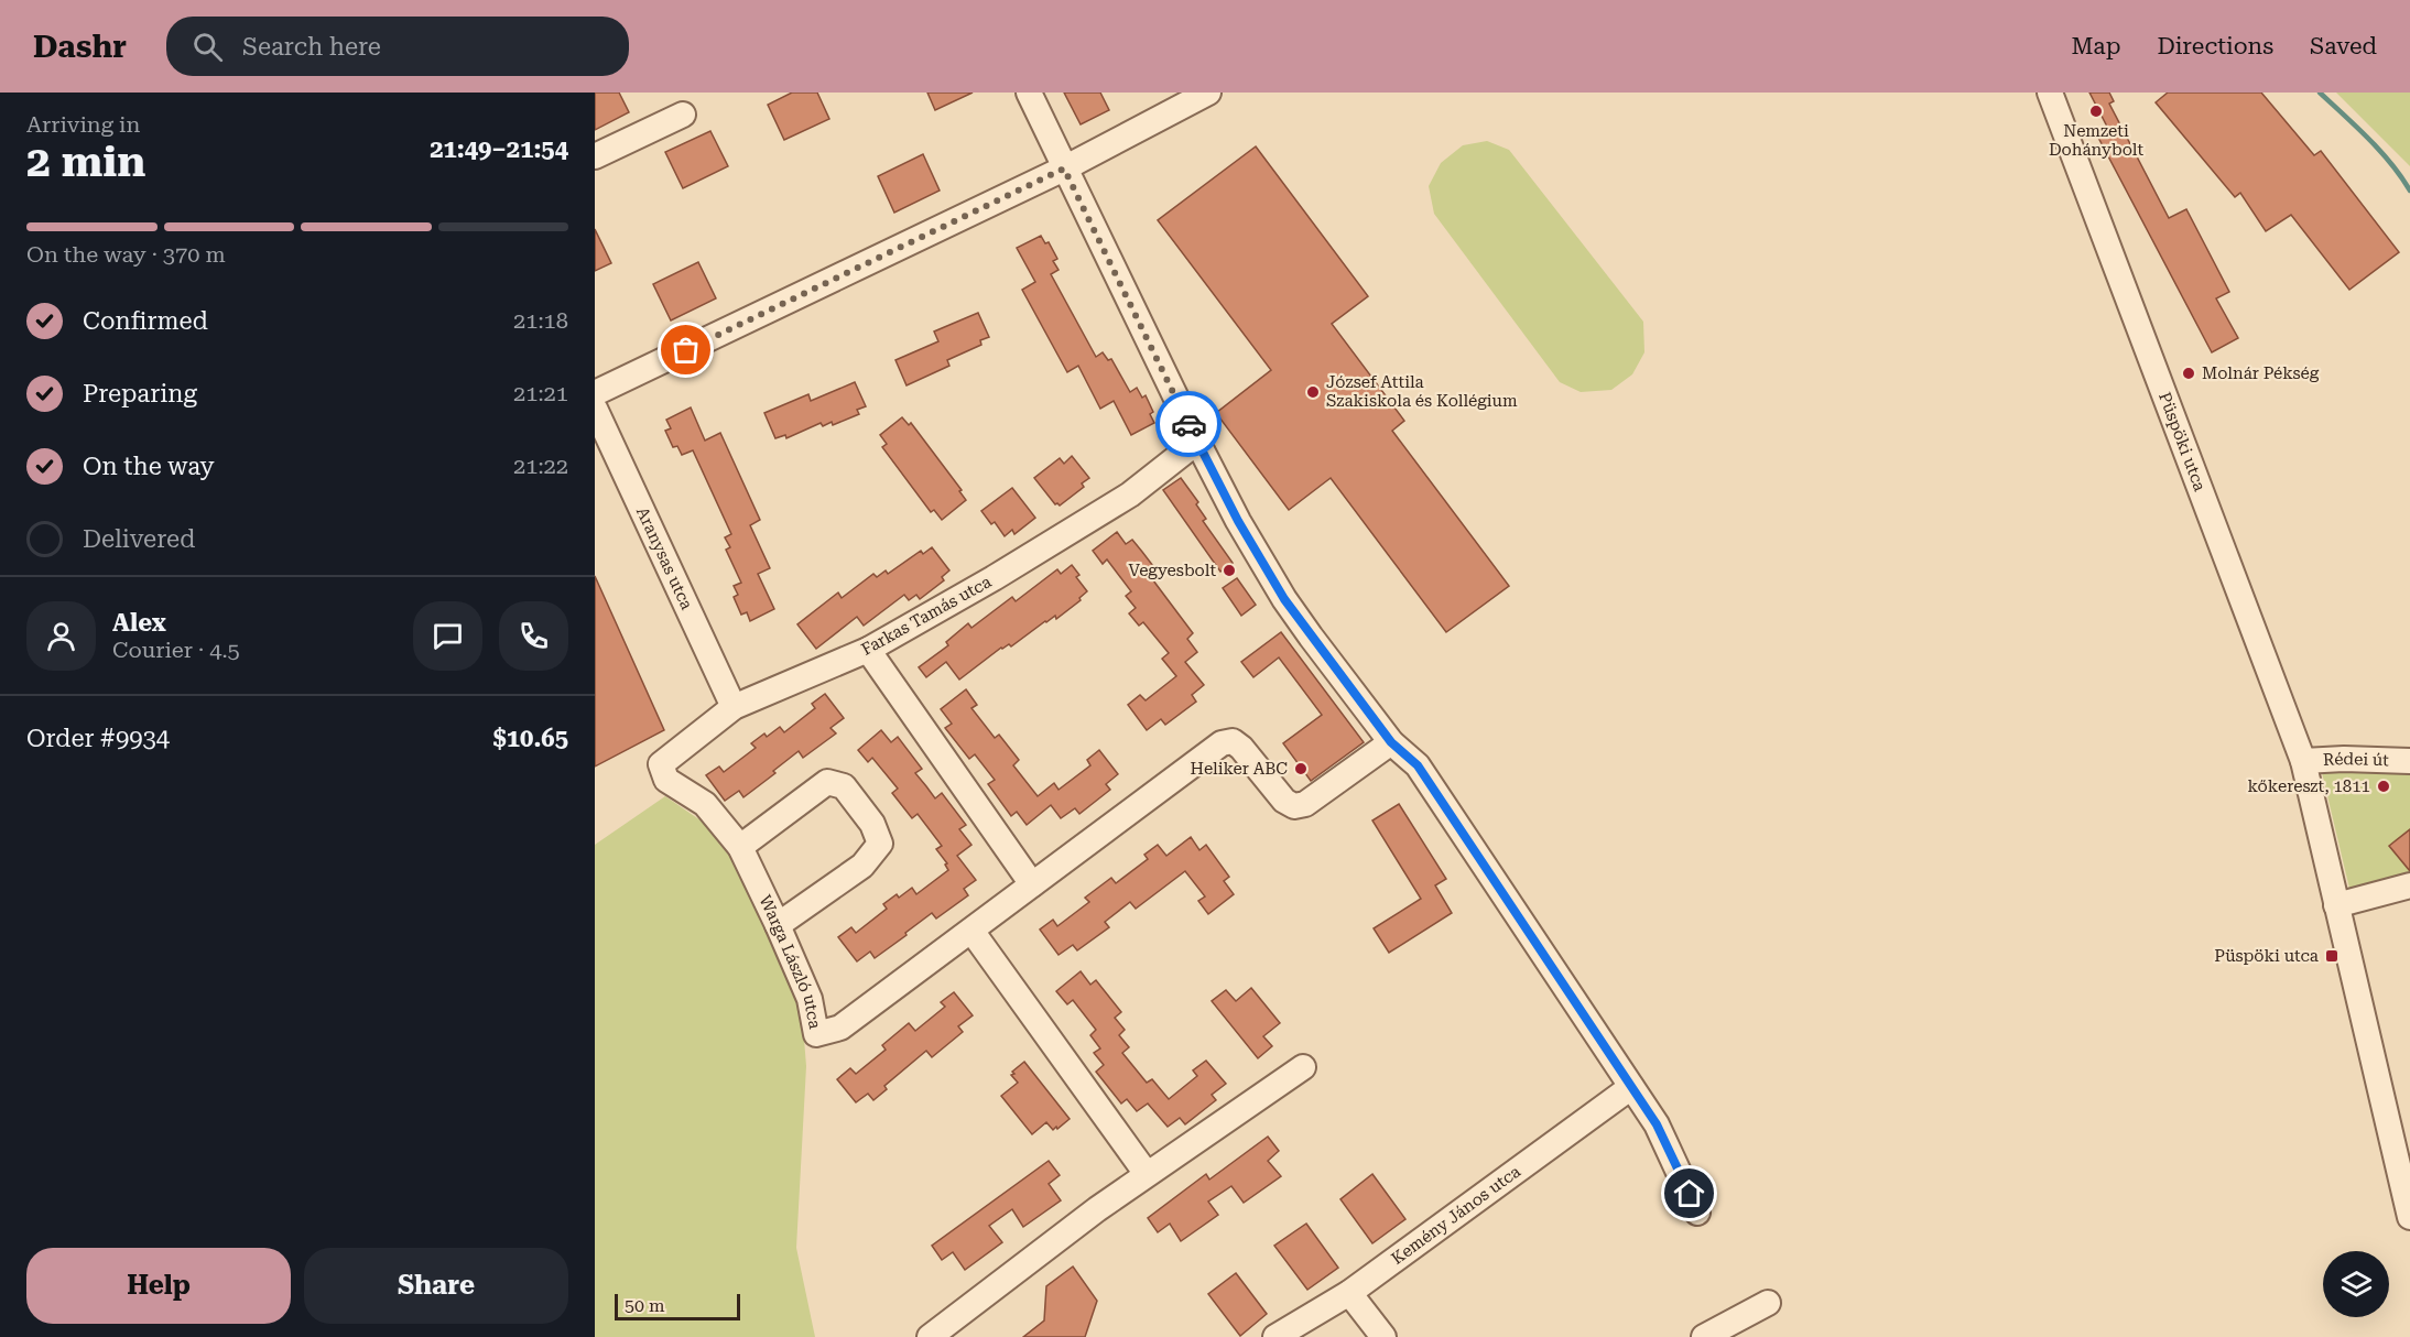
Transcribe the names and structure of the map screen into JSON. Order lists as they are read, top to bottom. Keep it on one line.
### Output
{"streets":{"street":["Püspöki utca","Aranysas utca","Farkas Tamás utca","Rédei út","Warga László utca","Kemény János utca"]},"crossings":[["Püspöki utca","Rédei út"],["Aranysas utca","Farkas Tamás utca"],["Farkas Tamás utca","Warga László utca"]],"places":{"other":["Nemzeti Dohánybolt","Molnár Pékség","József Attila Szakiskola és Kollégium","Vegyesbolt","Heliker ABC","kőkereszt, 1811"],"transit":["Püspöki utca"]},"scale_bar":"50 m","page":{"header":"Dashr","search":"Search here","nav":["Map","Directions","Saved"],"heading":["2 min","Arriving in","21:49–21:54"],"panel":["Alex","Courier · 4.5","Order #9934","$10.65"],"bar":"On the way · 370 m","list":[["Confirmed","21:18"],["Preparing","21:21"],["On the way","21:22"],"Delivered"],"buttons":["Help","Share"],"scale":"50 m"}}
